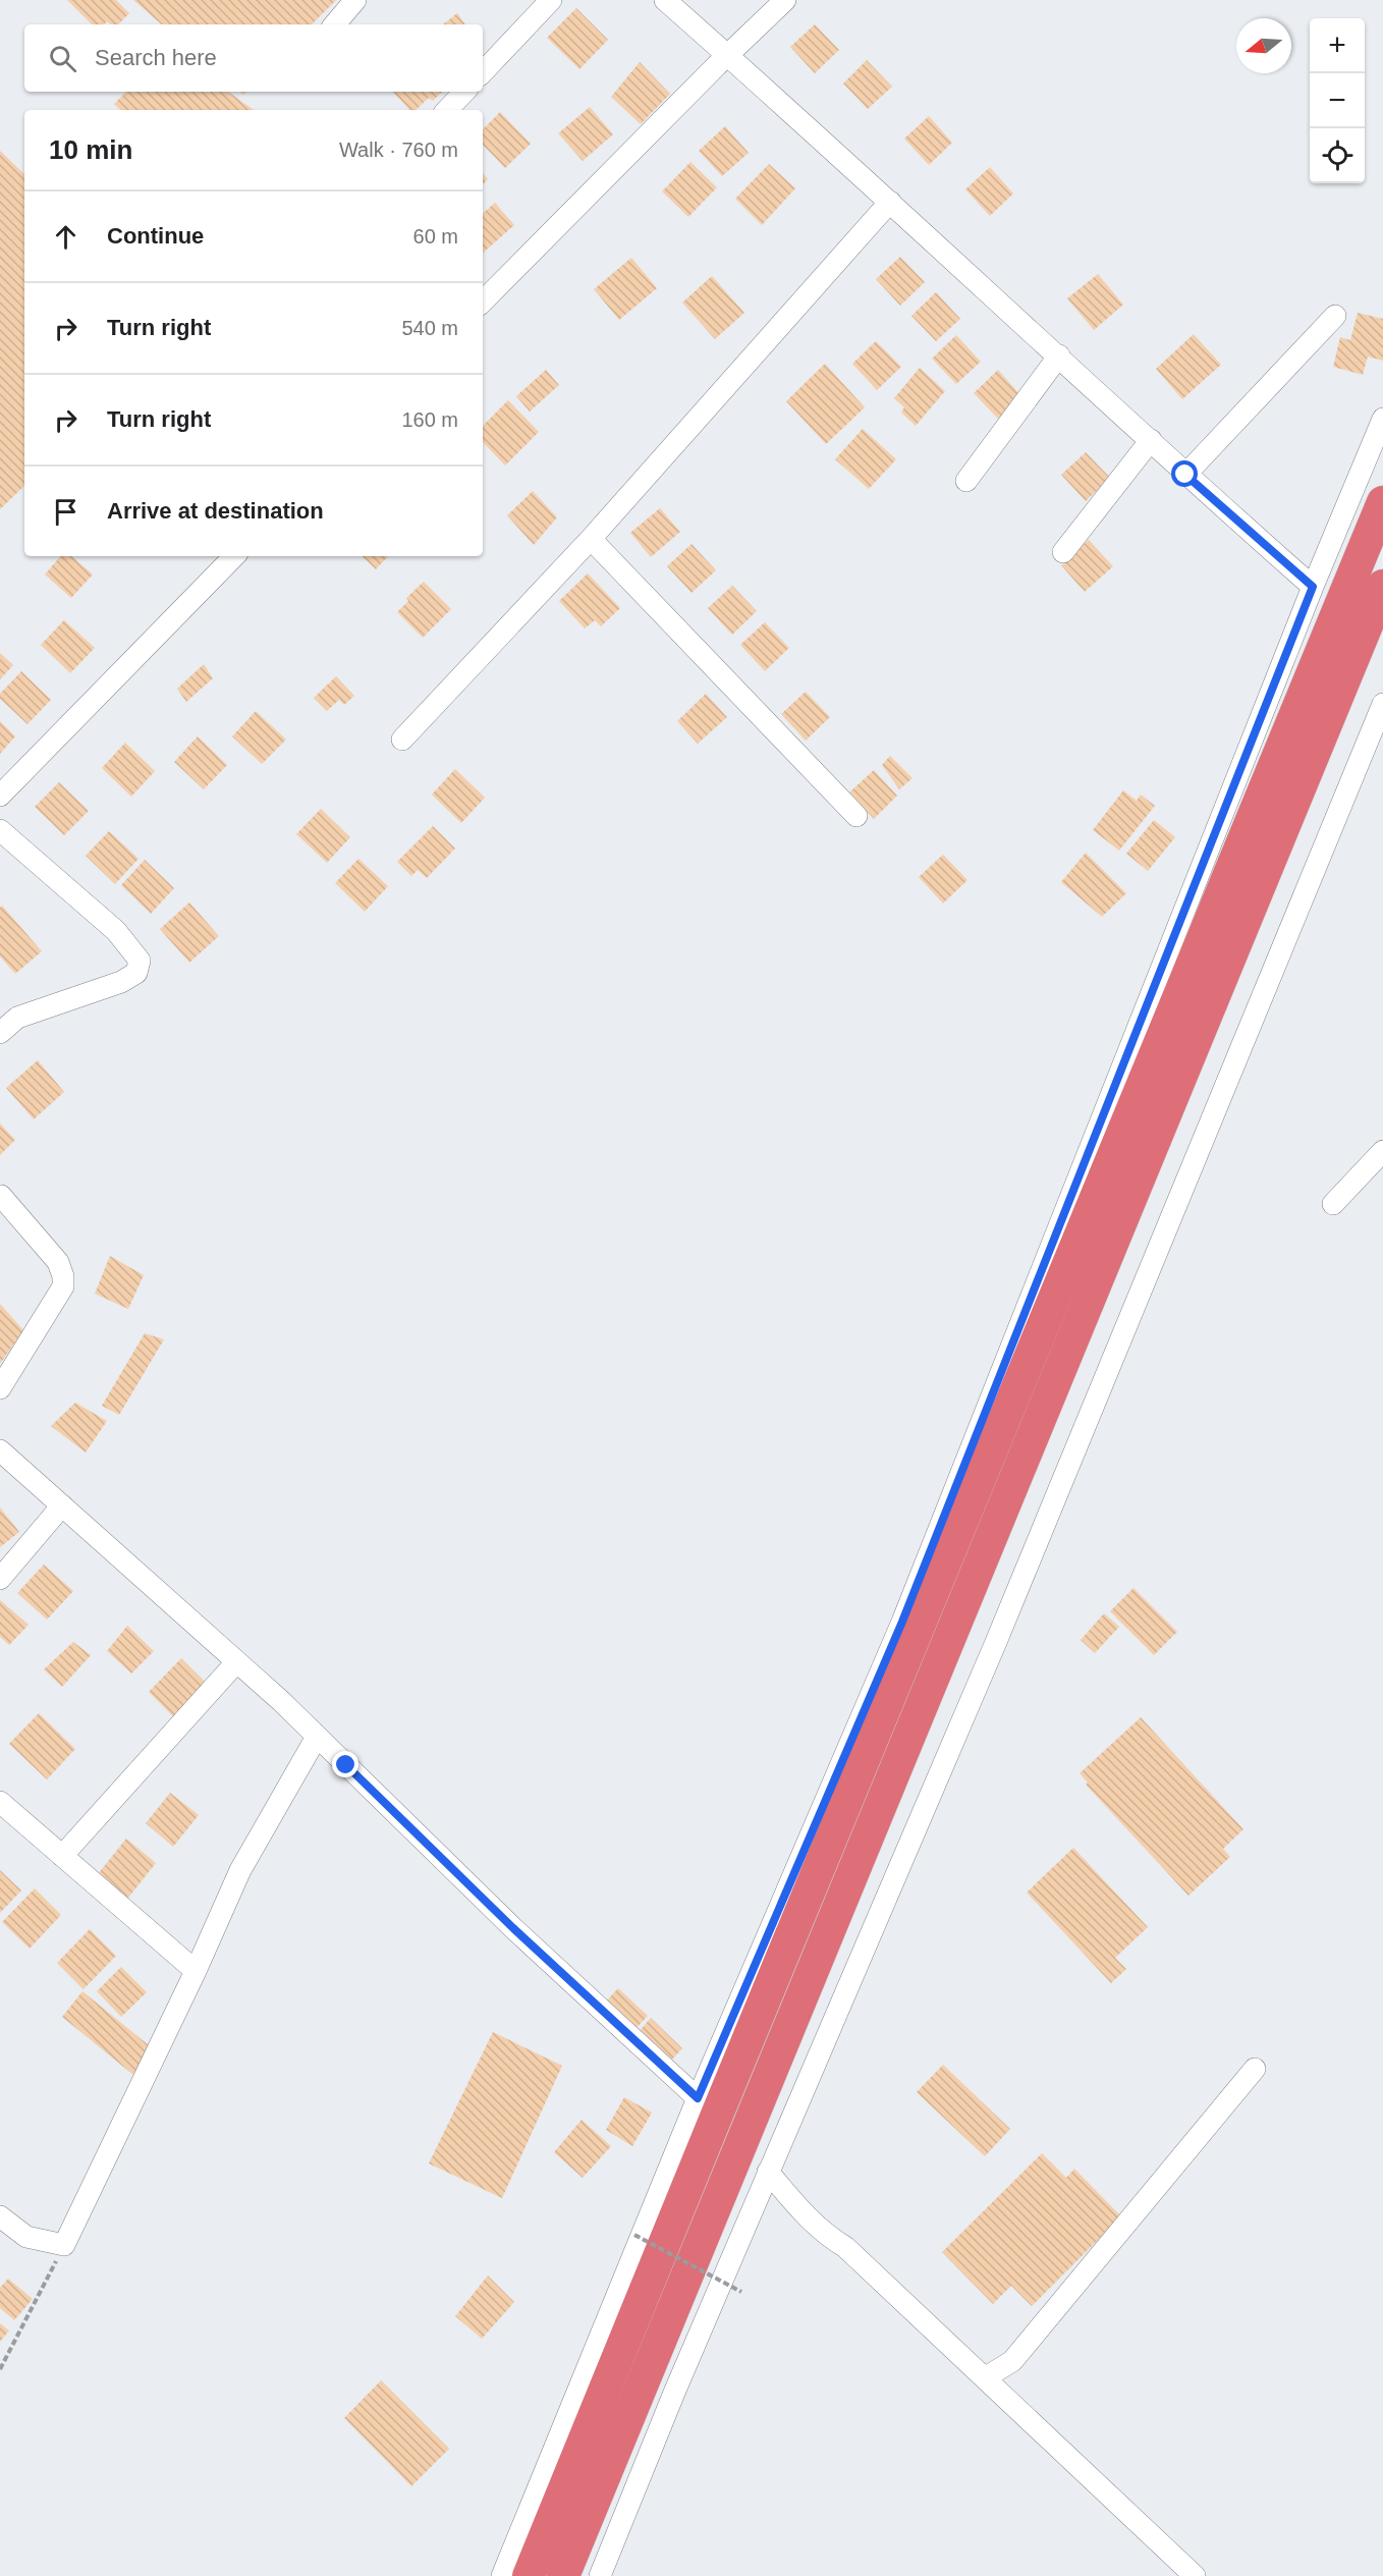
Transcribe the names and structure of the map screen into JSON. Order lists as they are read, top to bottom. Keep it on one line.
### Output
{"north":"left","page":{"map_buttons":["+","−"],"search":"Search here","heading":["10 min","Walk · 760 m"],"list":[["Continue","60 m"],["Turn right","540 m"],["Turn right","160 m"],"Arrive at destination"]}}
